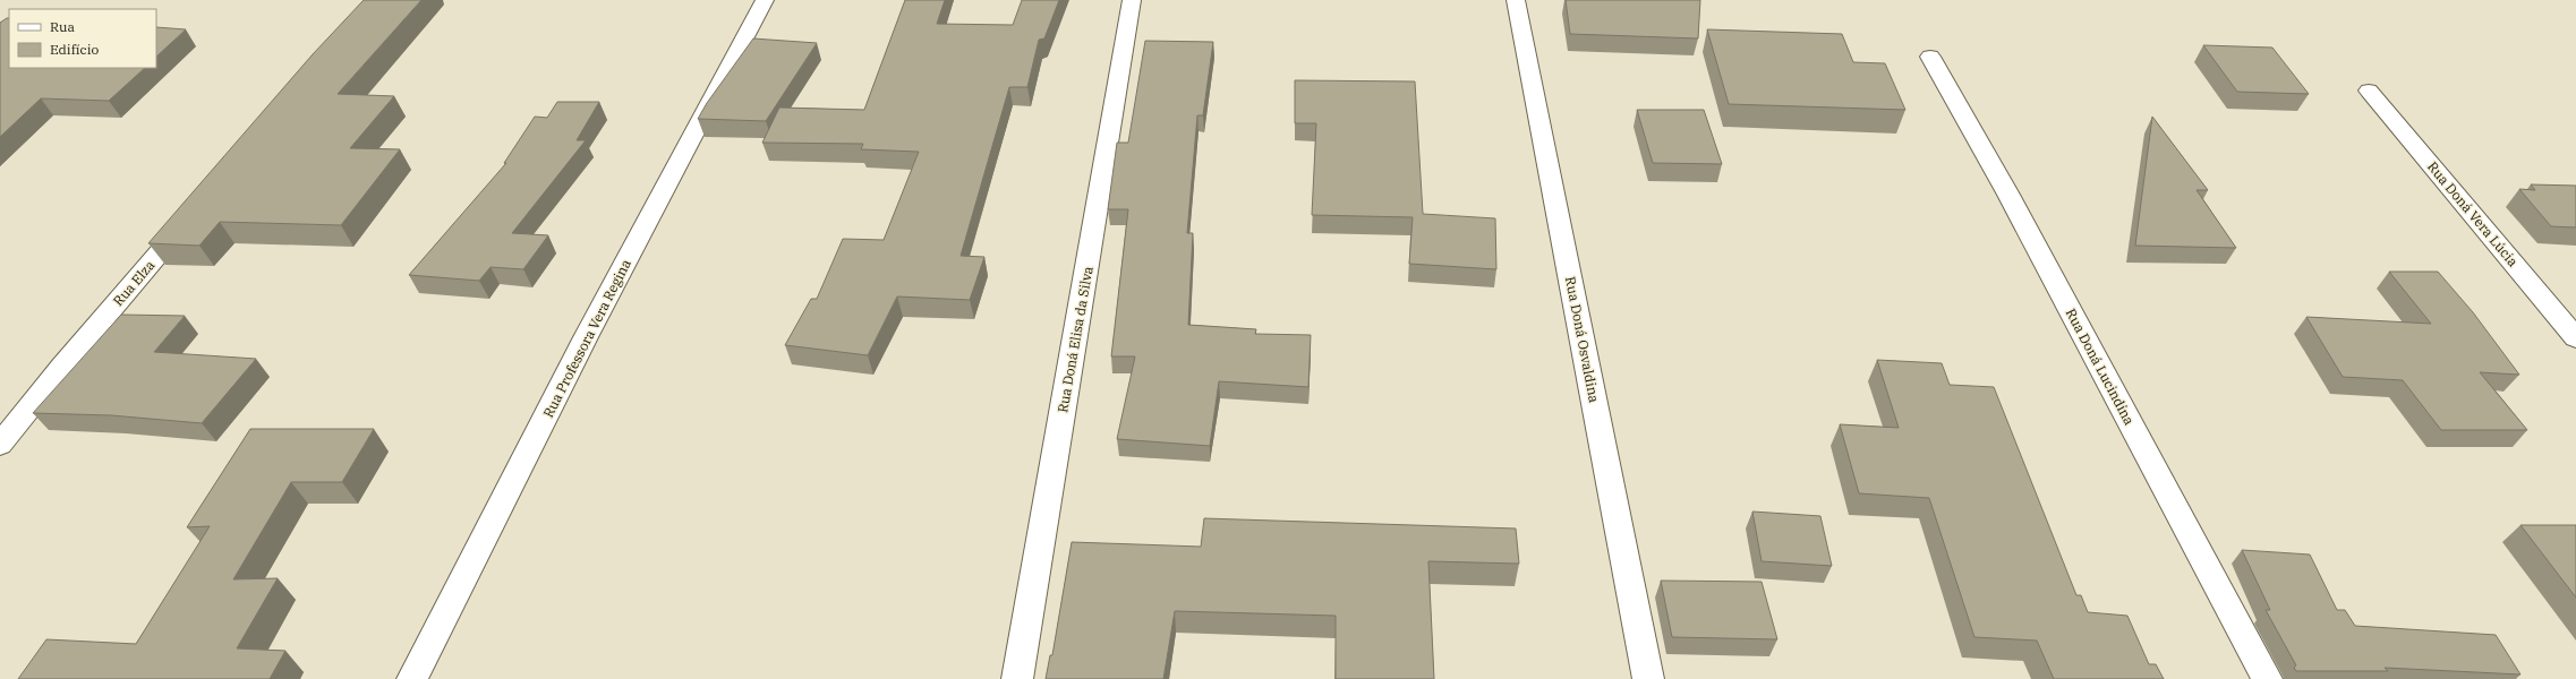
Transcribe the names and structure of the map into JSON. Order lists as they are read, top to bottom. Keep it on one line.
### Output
{"streets":{"street":["Rua Doná Vera Lúcia","Rua Elza","Rua Professora Vera Regina","Rua Doná Elisa da Silva","Rua Doná Osvaldina","Rua Doná Lucindína"]},"legend":["Rua","Edifício"]}
